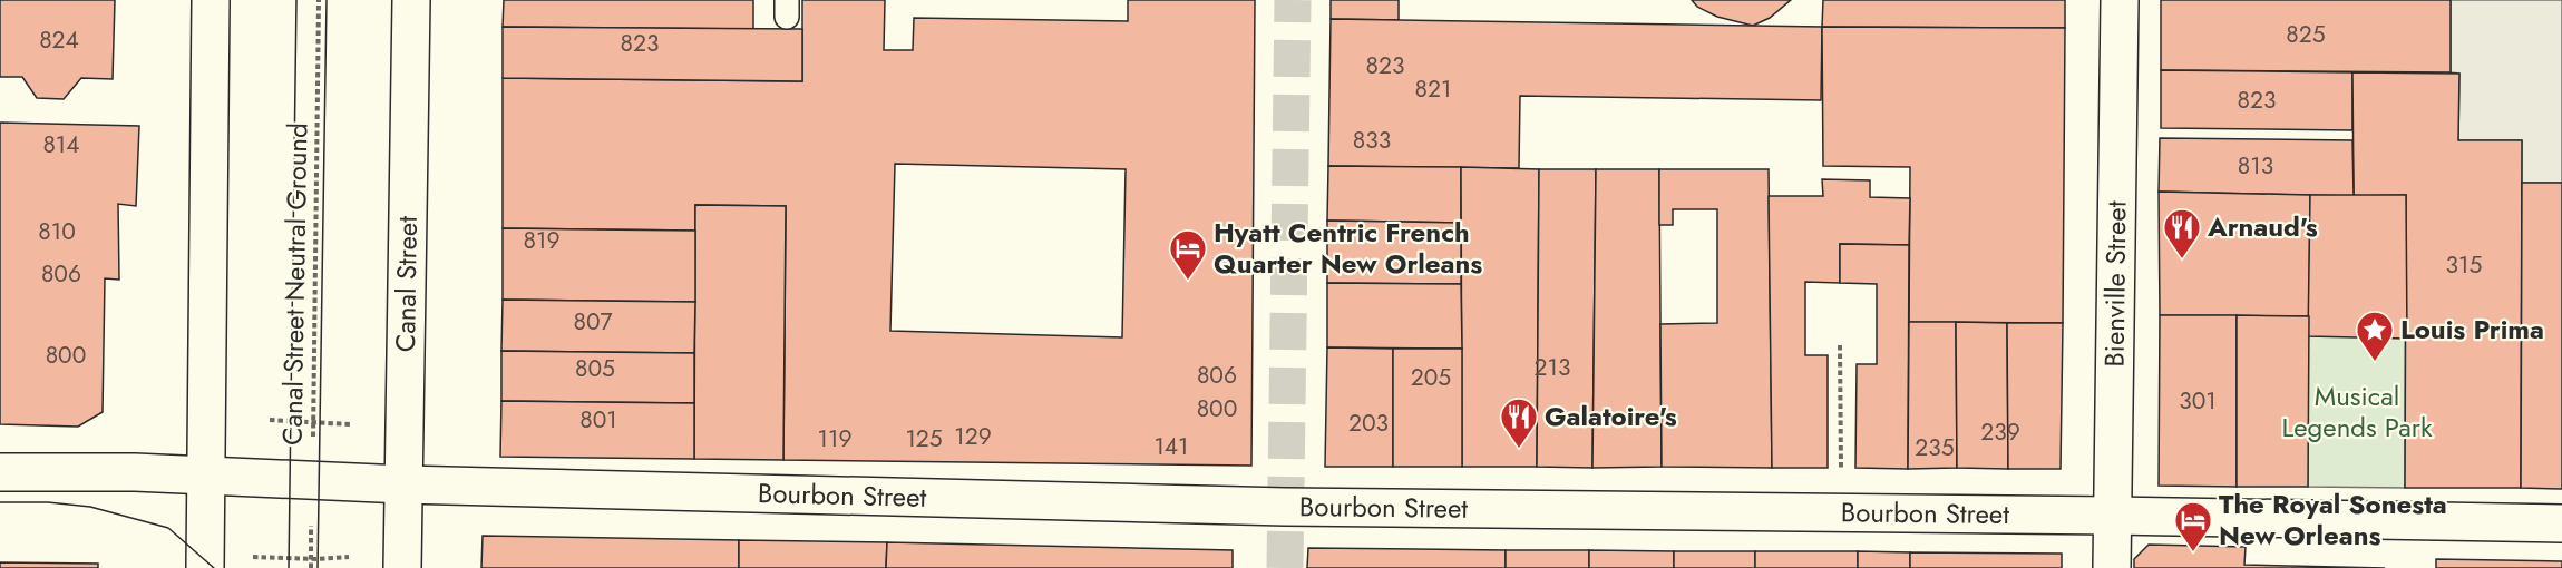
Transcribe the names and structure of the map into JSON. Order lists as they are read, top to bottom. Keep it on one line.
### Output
{"streets":{"street":["Canal Street","Bienville Street","Bourbon Street"],"path":["Canal Street Neutral Ground"]},"crossings":[["Canal Street Neutral Ground","Bourbon Street"],["Canal Street","Bourbon Street"],["Bienville Street","Bourbon Street"]],"parks":["Musical Legends Park"],"places":{"restaurant":["Arnaud's","Galatoire's"],"hotel":["Hyatt Centric French Quarter New Orleans","The Royal Sonesta New Orleans"],"place":["Louis Prima"]},"house_numbers":["825","824","823","823","821","823","833","814","813","810","819","315","806","807","800","213","805","806","205","301","800","801","203","239","129","119","125","141","235"]}
